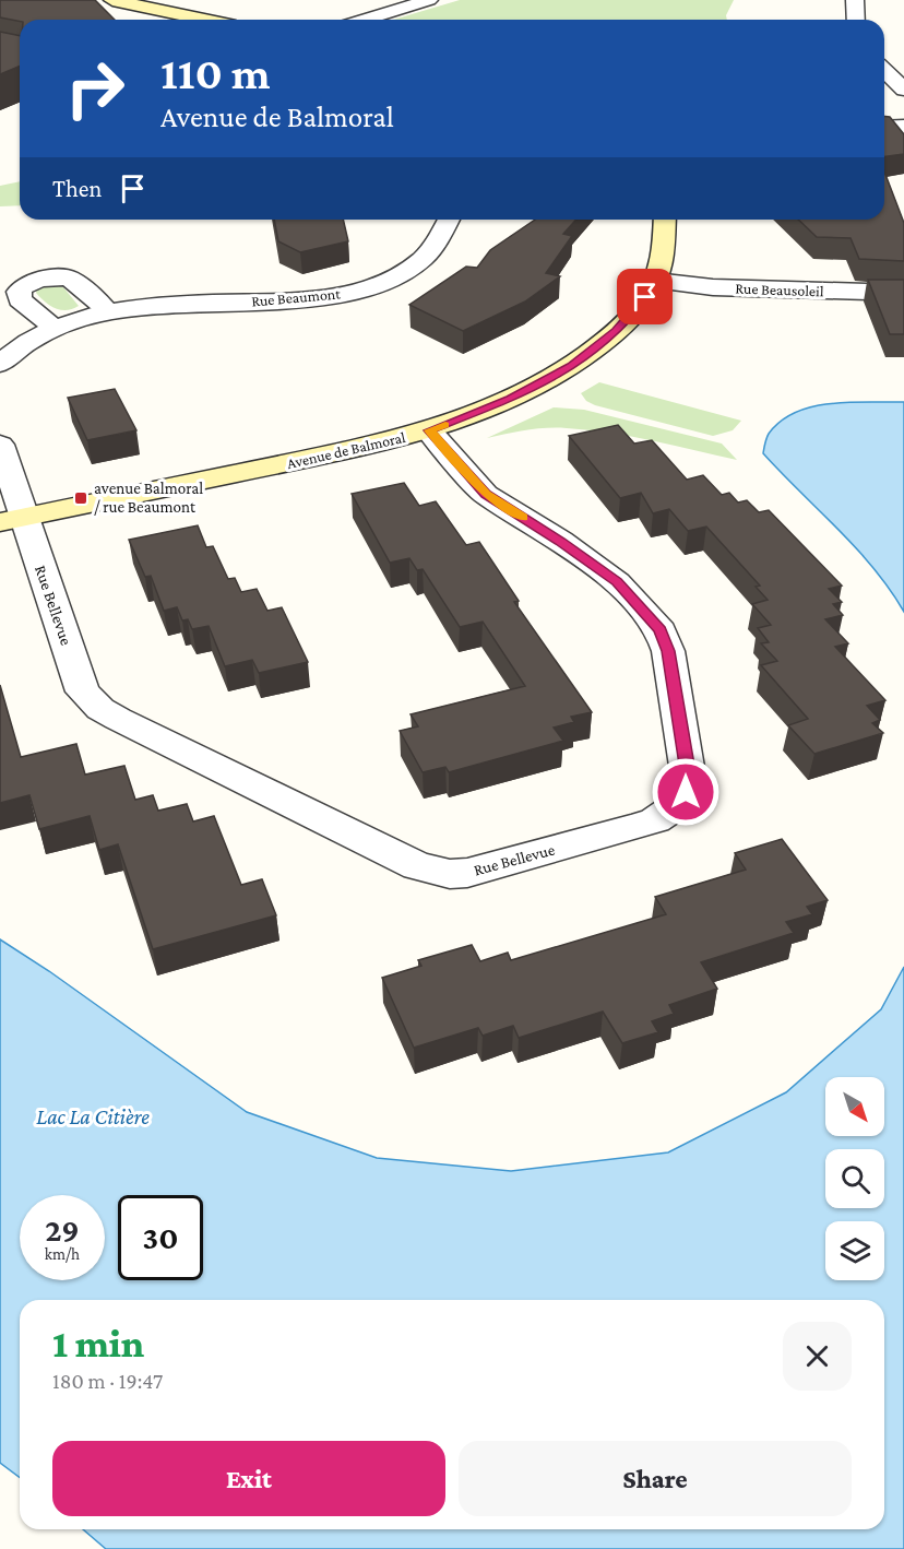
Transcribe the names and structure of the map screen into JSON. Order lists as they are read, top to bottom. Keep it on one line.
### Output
{"streets":{"street":["Rue Beausoleil","Rue Beaumont","Avenue de Balmoral","Rue Bellevue"]},"crossings":[["Rue Beausoleil","Avenue de Balmoral"],["Avenue de Balmoral","Rue Bellevue"]],"water":["Lac La Citière"],"places":{"transit":["avenue Balmoral / rue Beaumont"]},"north":"bottom right","page":{"turn":["110 m","Avenue de Balmoral"],"then":"Then","speed":"29 km/h","limit":"30","heading":["1 min","180 m · 19:47"],"buttons":["Exit","Share"]}}
